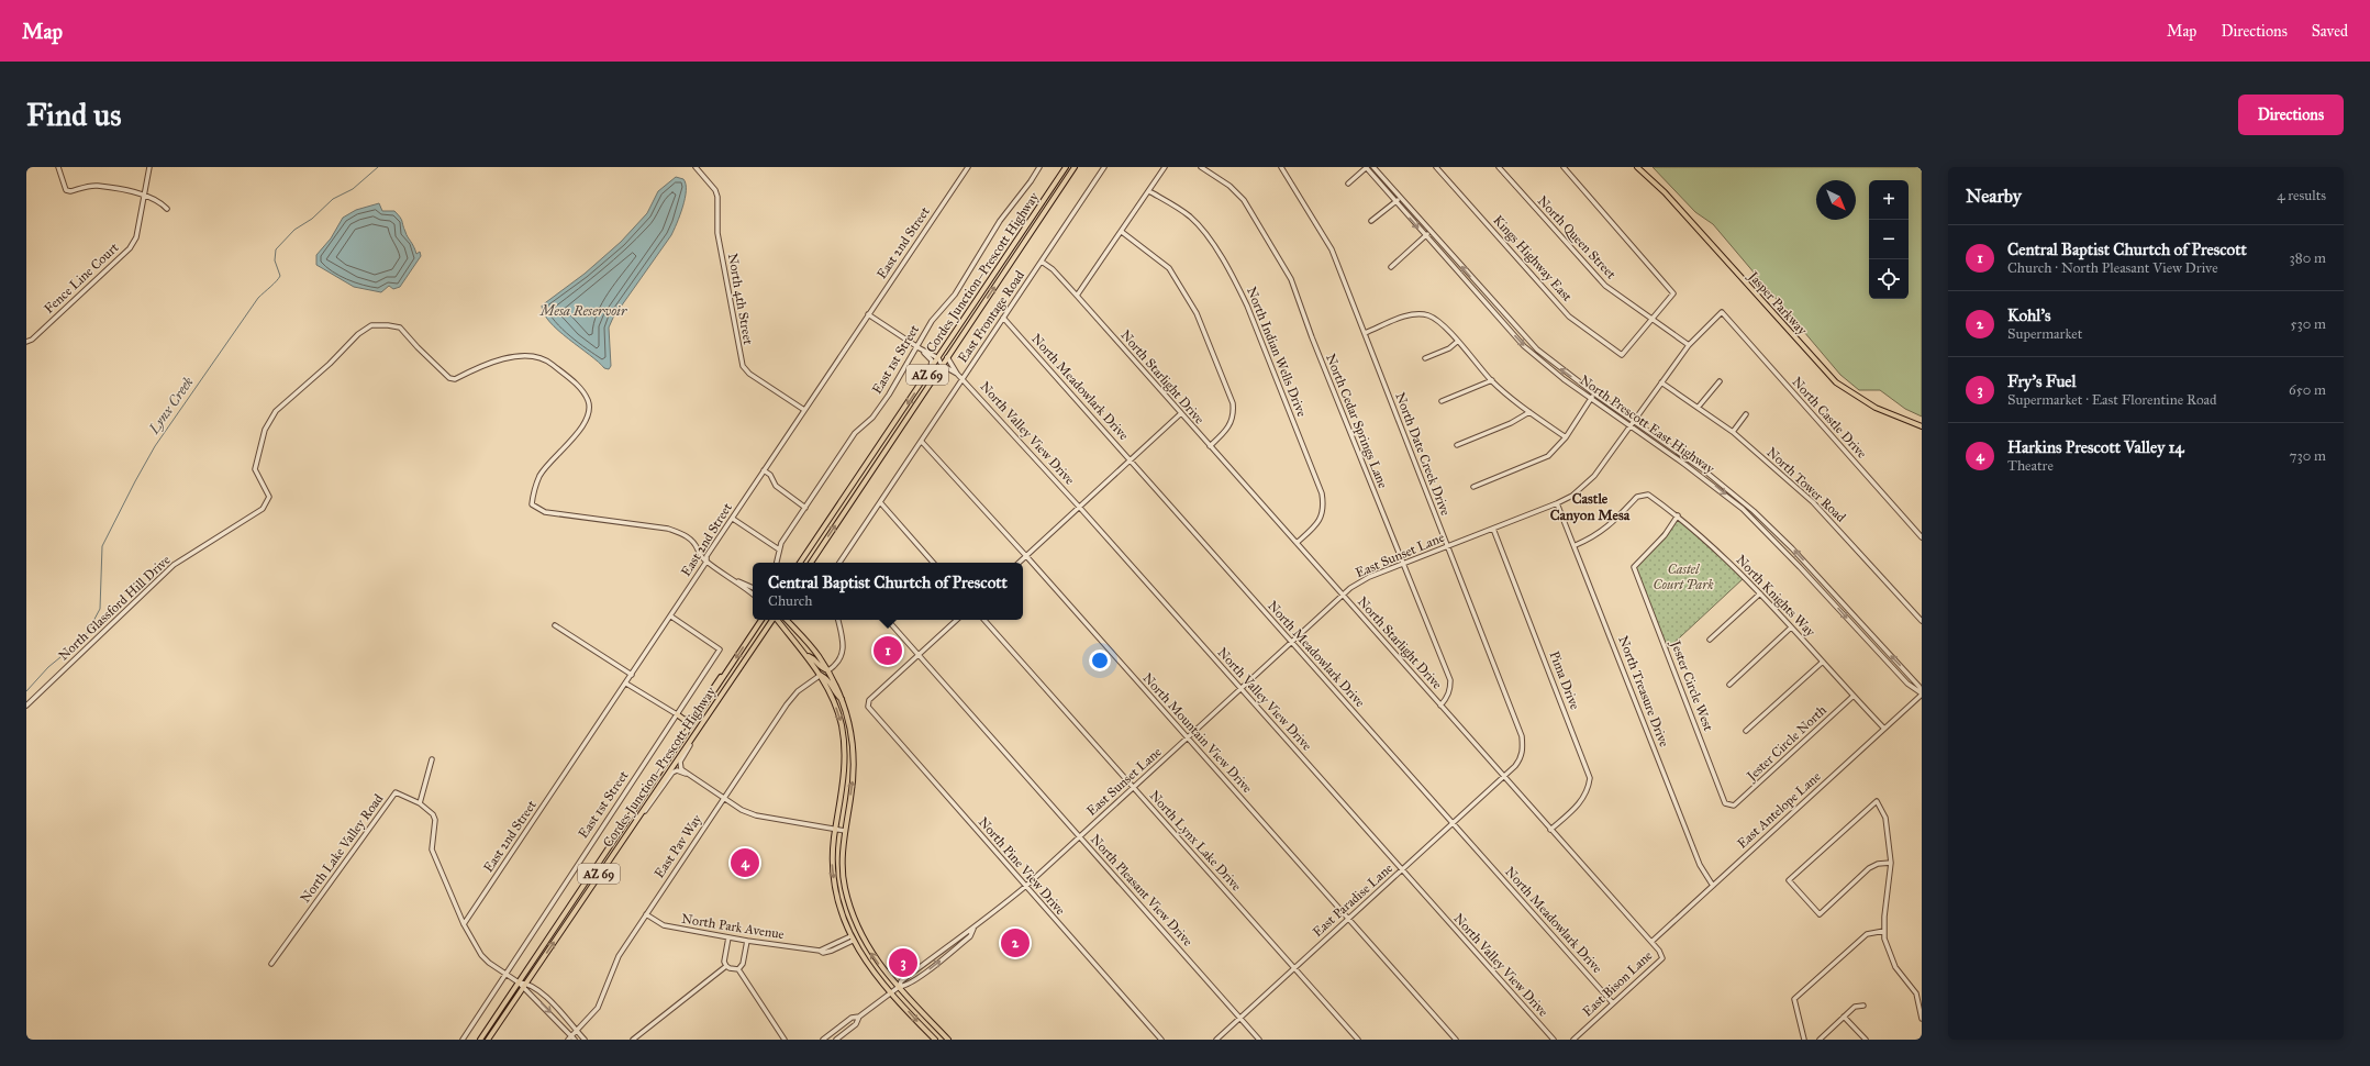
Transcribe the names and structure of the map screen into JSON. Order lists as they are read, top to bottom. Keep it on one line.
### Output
{"streets":{"main road":["Cordes Junction–Prescott Highway","Jasper Parkway","AZ 69"],"street":["North Queen Street","East 2nd Street","Kings Highway East","Fence Line Court","North 4th Street","East Frontage Road","North Indian Wells Drive","East 1st Street","North Starlight Drive","North Meadowlark Drive","North Castle Drive","North Cedar Springs Lane","North Prescott East Highway","North Valley View Drive","North Date Creek Drive","North Tower Road","East Sunset Lane","North Knights Way","North Glassford Hill Drive","Pima Drive","Jester Circle West","North Treasure Drive","North Mountain View Drive","Jester Circle North","East Antelope Lane","North Lynx Lake Drive","East Pav Way","North Lake Valley Road","North Pine View Drive","North Pleasant View Drive","East Paradise Lane","North Park Avenue","East Bison Lane"]},"crossings":[["North Queen Street","Kings Highway East"],["North Queen Street","East Sunset Lane"],["East 2nd Street","North 4th Street"],["East 2nd Street","East 1st Street"],["East 2nd Street","North Valley View Drive"],["East 2nd Street","North Glassford Hill Drive"],["East 2nd Street","North Lake Valley Road"],["Cordes Junction–Prescott Highway","North Valley View Drive"],["Cordes Junction–Prescott Highway","North Lake Valley Road"],["East Frontage Road","North Starlight Drive"],["East Frontage Road","North Meadowlark Drive"],["East Frontage Road","North Valley View Drive"],["East Frontage Road","North Mountain View Drive"],["North Indian Wells Drive","North Starlight Drive"],["East 1st Street","North Valley View Drive"],["East 1st Street","North Lake Valley Road"],["North Starlight Drive","North Cedar Springs Lane"],["North Starlight Drive","North Date Creek Drive"],["North Starlight Drive","East Sunset Lane"],["North Starlight Drive","Pima Drive"],["North Starlight Drive","East Antelope Lane"],["North Starlight Drive","East Paradise Lane"],["North Starlight Drive","East Bison Lane"],["North Meadowlark Drive","East Sunset Lane"],["North Meadowlark Drive","East Paradise Lane"],["North Meadowlark Drive","East Bison Lane"],["North Castle Drive","East Sunset Lane"],["North Cedar Springs Lane","East Sunset Lane"],["North Prescott East Highway","East Sunset Lane"],["North Prescott East Highway","East Antelope Lane"],["North Valley View Drive","East Sunset Lane"],["North Valley View Drive","East Paradise Lane"],["North Date Creek Drive","East Sunset Lane"],["North Date Creek Drive","East Paradise Lane"],["North Tower Road","East Sunset Lane"],["East Sunset Lane","Pima Drive"],["East Sunset Lane","North Treasure Drive"],["East Sunset Lane","North Mountain View Drive"],["East Sunset Lane","North Lynx Lake Drive"],["East Sunset Lane","North Pine View Drive"],["East Sunset Lane","North Pleasant View Drive"],["North Knights Way","Jester Circle West"],["North Knights Way","North Treasure Drive"],["North Knights Way","Jester Circle North"],["North Knights Way","East Antelope Lane"],["Jester Circle West","Jester Circle North"],["North Treasure Drive","East Antelope Lane"],["North Mountain View Drive","East Paradise Lane"],["East Antelope Lane","East Bison Lane"],["North Lynx Lake Drive","East Paradise Lane"],["East Pav Way","North Lake Valley Road"],["East Pav Way","North Park Avenue"],["North Pine View Drive","North Pleasant View Drive"],["North Pleasant View Drive","East Paradise Lane"]],"districts":["Castle Canyon Mesa"],"water":["Mesa Reservoir","Lynx Creek"],"parks":["Castel Court Park"],"north":"bottom right","page":{"header":"Map","nav":["Map","Directions","Saved"],"buttons":"Directions","title":"Find us","heading":["Nearby","4 results"],"map_buttons":["+","−"],"list":[{"mark":"1","name":"Central Baptist Churtch of Prescott","note":"Church · North Pleasant View Drive","value":"380 m"},{"mark":"2","name":"Kohl's","note":"Supermarket","value":"530 m"},{"mark":"3","name":"Fry's Fuel","note":"Supermarket · East Florentine Road","value":"650 m"},{"mark":"4","name":"Harkins Prescott Valley 14","note":"Theatre","value":"730 m"}],"popup":["Central Baptist Churtch of Prescott","Church"],"pins":["1","4","2","3"]}}
